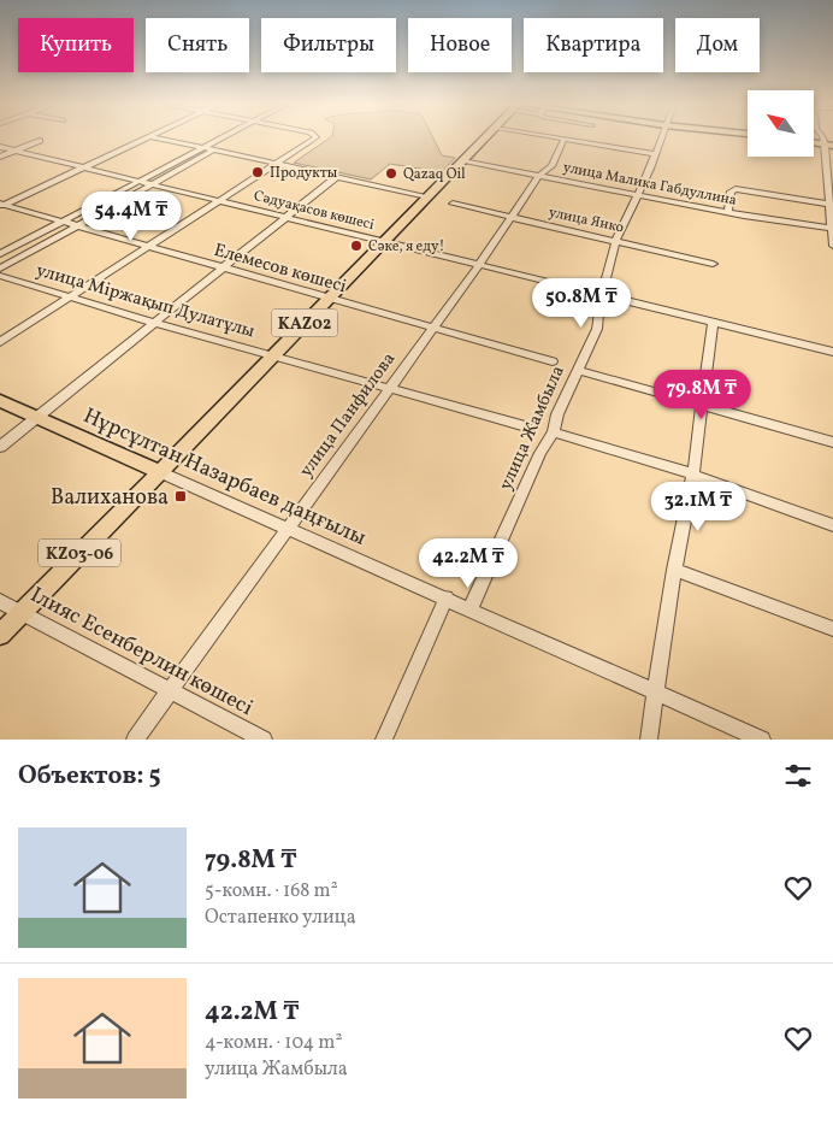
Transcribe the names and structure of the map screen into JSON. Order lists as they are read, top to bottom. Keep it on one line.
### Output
{"streets":{"highway":["KАZ02","Нұрсұлтан Назарбаев даңғылы"],"main road":["KZ03-06"],"street":["улица Малика Габдуллина","Сәдуақасов көшесі","улица Янко","Елемесов көшесі","улица Міржақып Дулатұлы","улица Панфилова","улица Жамбыла","Ілияс Есенберлин көшесі"]},"crossings":[["улица Малика Габдуллина","KАZ02"],["улица Малика Габдуллина","улица Панфилова"],["улица Малика Габдуллина","улица Жамбыла"],["Сәдуақасов көшесі","KАZ02"],["Сәдуақасов көшесі","улица Панфилова"],["Сәдуақасов көшесі","улица Жамбыла"],["улица Янко","улица Панфилова"],["улица Янко","улица Жамбыла"],["Елемесов көшесі","KАZ02"],["Елемесов көшесі","улица Панфилова"],["улица Міржақып Дулатұлы","KАZ02"],["улица Міржақып Дулатұлы","улица Панфилова"],["KАZ02","Нұрсұлтан Назарбаев даңғылы"],["KАZ02","KZ03-06"],["улица Панфилова","Нұрсұлтан Назарбаев даңғылы"],["улица Панфилова","Ілияс Есенберлин көшесі"],["улица Жамбыла","Нұрсұлтан Назарбаев даңғылы"],["Нұрсұлтан Назарбаев даңғылы","KZ03-06"],["KZ03-06","Ілияс Есенберлин көшесі"]],"places":{"other":["Продукты","Qazaq Oil","Сәке, я еду!"],"transit":["Валиханова"]},"north":"top left","page":{"chip":["Купить","Снять","Фильтры","Новое","Квартира","Дом"],"price":["54.4M ₸","50.8M ₸","79.8M ₸","32.1M ₸","42.2M ₸"],"heading":"Объектов: 5","list":[{"name":"79.8M ₸","note":"5-комн. · 168 m² · Остапенко улица"},{"name":"42.2M ₸","note":"4-комн. · 104 m² · улица Жамбыла"}]}}
